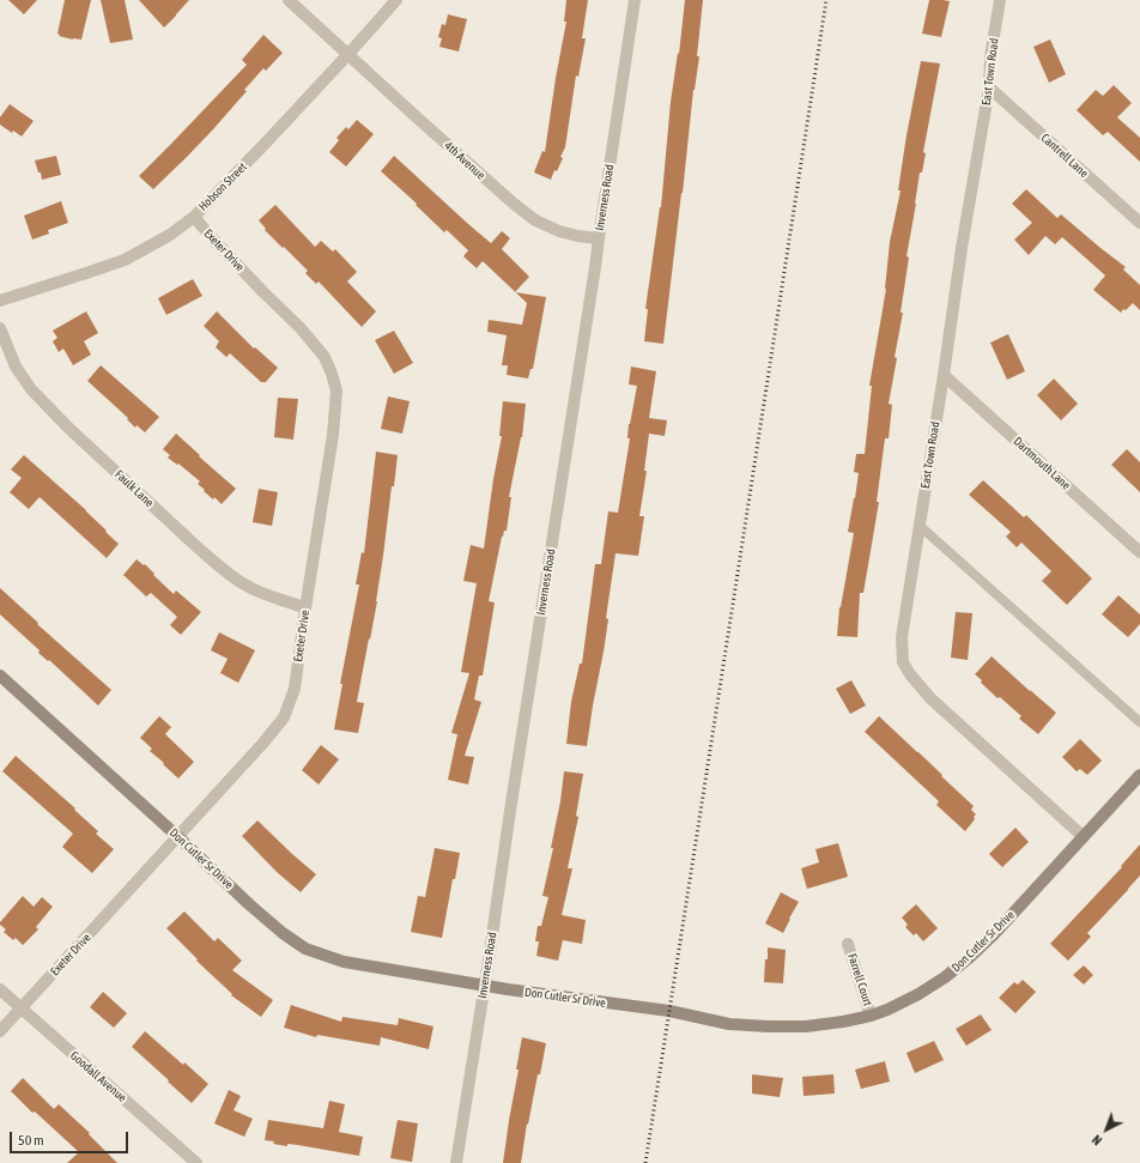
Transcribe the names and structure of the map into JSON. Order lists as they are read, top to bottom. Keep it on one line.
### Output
{"streets":{"street":["East Town Road","Cantrell Lane","4th Avenue","Hobson Street","Inverness Road","Exeter Drive","Dartmouth Lane","Faulk Lane","Don Cutler Sr Drive","Farrell Court","Goodall Avenue"]},"crossings":[["East Town Road","Cantrell Lane"],["East Town Road","Dartmouth Lane"],["East Town Road","Don Cutler Sr Drive"],["4th Avenue","Hobson Street"],["4th Avenue","Inverness Road"],["Hobson Street","Exeter Drive"],["Inverness Road","Don Cutler Sr Drive"],["Exeter Drive","Faulk Lane"],["Exeter Drive","Don Cutler Sr Drive"],["Exeter Drive","Goodall Avenue"],["Don Cutler Sr Drive","Farrell Court"]],"scale_bar":"50 m","north":"bottom left"}
